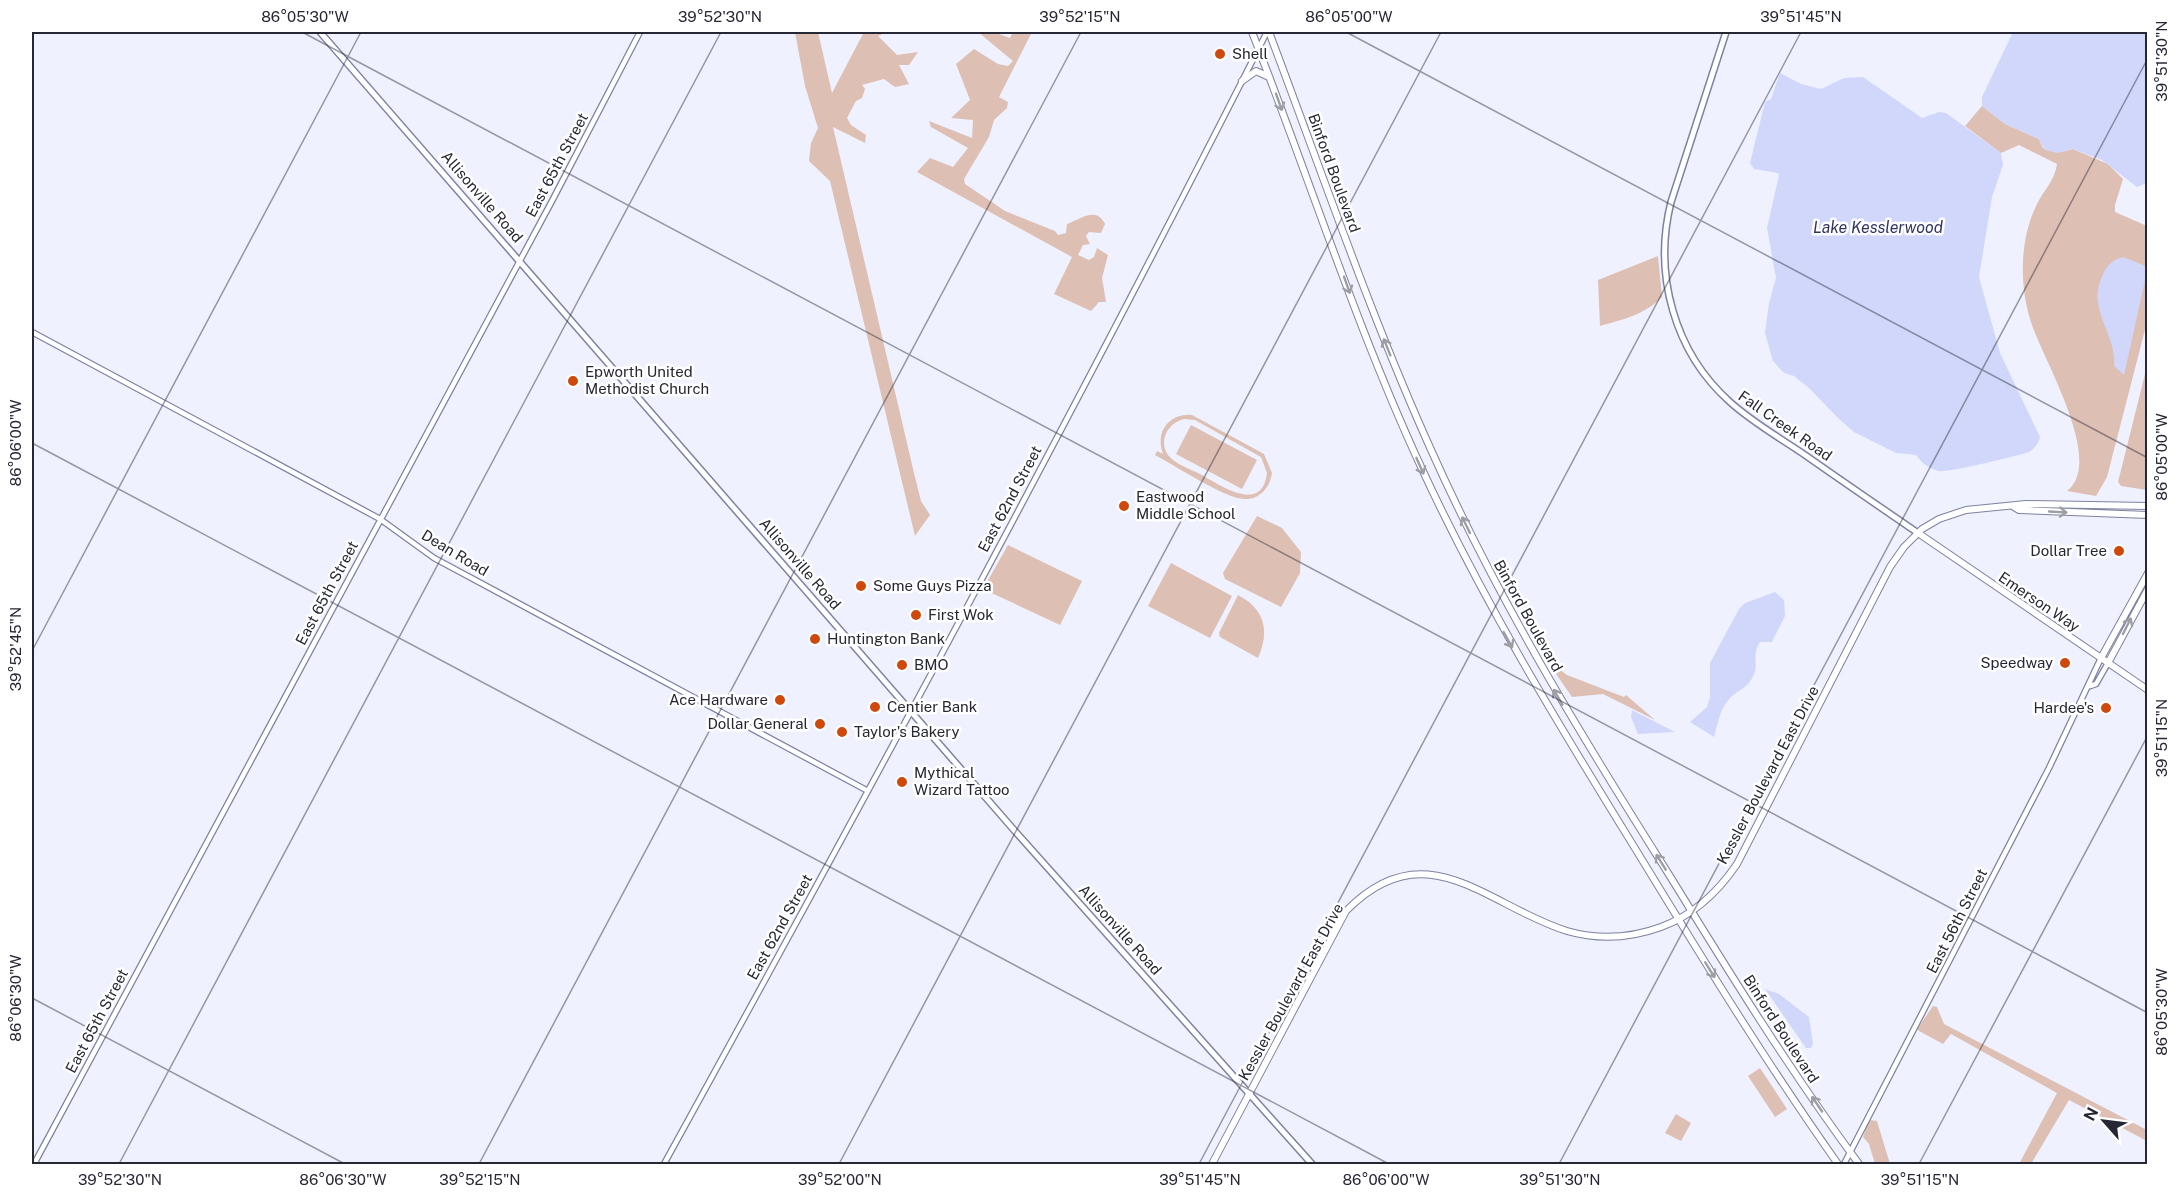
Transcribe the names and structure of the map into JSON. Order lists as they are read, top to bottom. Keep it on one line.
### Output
{"streets":{"main road":["Binford Boulevard","Allisonville Road","Fall Creek Road","Emerson Way","Kessler Boulevard East Drive","East 56th Street"],"street":["East 65th Street","East 62nd Street","Dean Road"]},"crossings":[["East 65th Street","Allisonville Road"],["East 65th Street","Dean Road"],["Binford Boulevard","East 62nd Street"],["Binford Boulevard","Kessler Boulevard East Drive"],["Binford Boulevard","East 56th Street"],["Allisonville Road","East 62nd Street"],["Allisonville Road","Kessler Boulevard East Drive"],["Fall Creek Road","Emerson Way"],["Fall Creek Road","Kessler Boulevard East Drive"],["East 62nd Street","Dean Road"],["Emerson Way","Kessler Boulevard East Drive"],["Emerson Way","East 56th Street"]],"water":["Lake Kesslerwood"],"places":["Shell","Epworth United Methodist Church","Eastwood Middle School","Dollar Tree","Some Guys Pizza","First Wok","Huntington Bank","Speedway","BMO","Ace Hardware","Centier Bank","Hardee's","Dollar General","Taylor's Bakery","Mythical Wizard Tattoo"],"north":"top left","coordinates":["86°05'30\"W","39°52'30\"N","39°52'15\"N","86°05'00\"W","39°51'45\"N","39°51'30\"N","86°06'00\"W","39°52'45\"N","39°51'15\"N","86°06'30\"W","39°52'00\"N"]}
